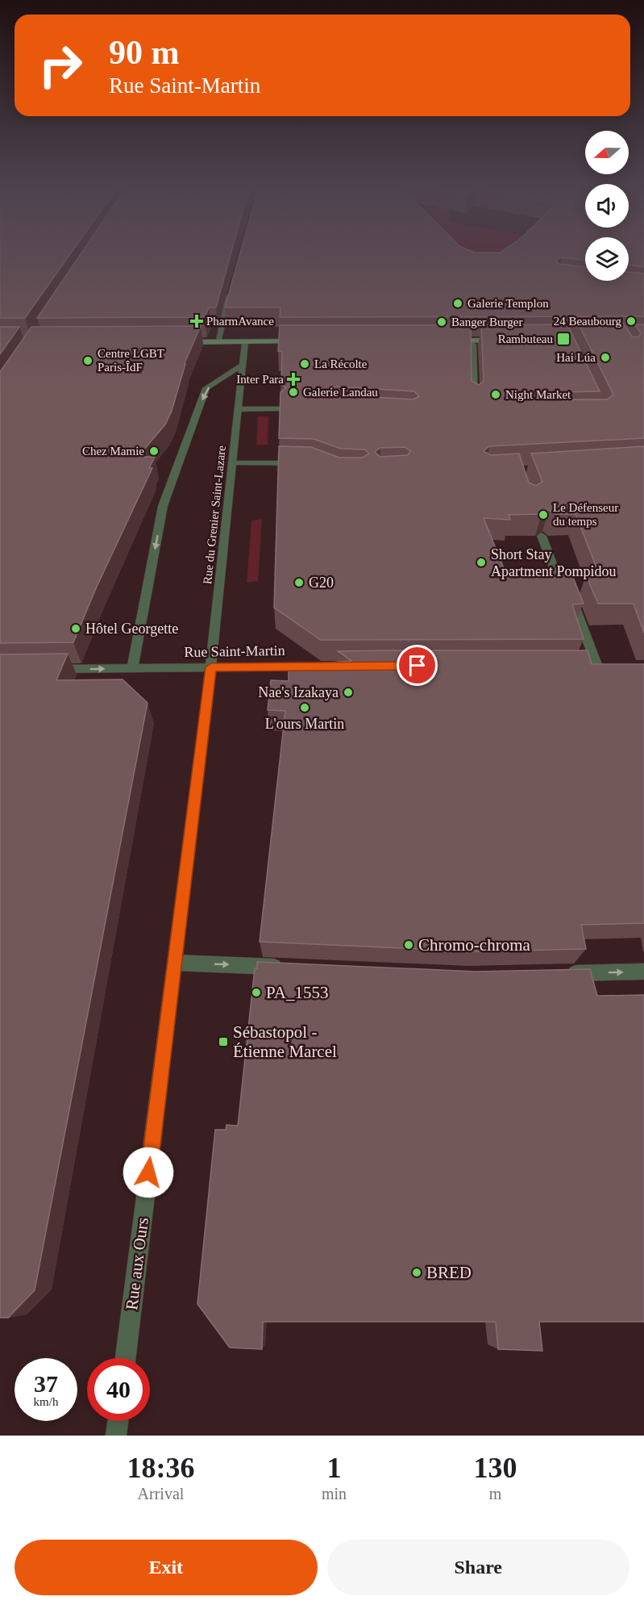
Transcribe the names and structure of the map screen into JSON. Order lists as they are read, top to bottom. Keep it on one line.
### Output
{"streets":{"street":["Rue du Grenier Saint-Lazare","Rue Saint-Martin","Rue aux Ours"]},"crossings":[["Rue du Grenier Saint-Lazare","Rue Saint-Martin"],["Rue du Grenier Saint-Lazare","Rue aux Ours"],["Rue Saint-Martin","Rue aux Ours"]],"places":{"other":["Galerie Templon","24 Beaubourg","Banger Burger","Hai Lúa","Centre LGBT Paris-ÎdF","La Récolte","Galerie Landau","Night Market","Chez Mamie","Le Défenseur du temps","Short Stay Apartment Pompidou","G20","Hôtel Georgette","Nae's Izakaya","L'ours Martin","Chromo-chroma","PA_1553","BRED"],"health":["PharmAvance","Inter Para"],"transit":["Rambuteau","Sébastopol - Étienne Marcel"]},"north":"left","page":{"turn":["90 m","Rue Saint-Martin"],"speed":"37 km/h","limit":"40","eta":["18:36","Arrival","1","min","130","m"],"buttons":["Exit","Share"]}}
